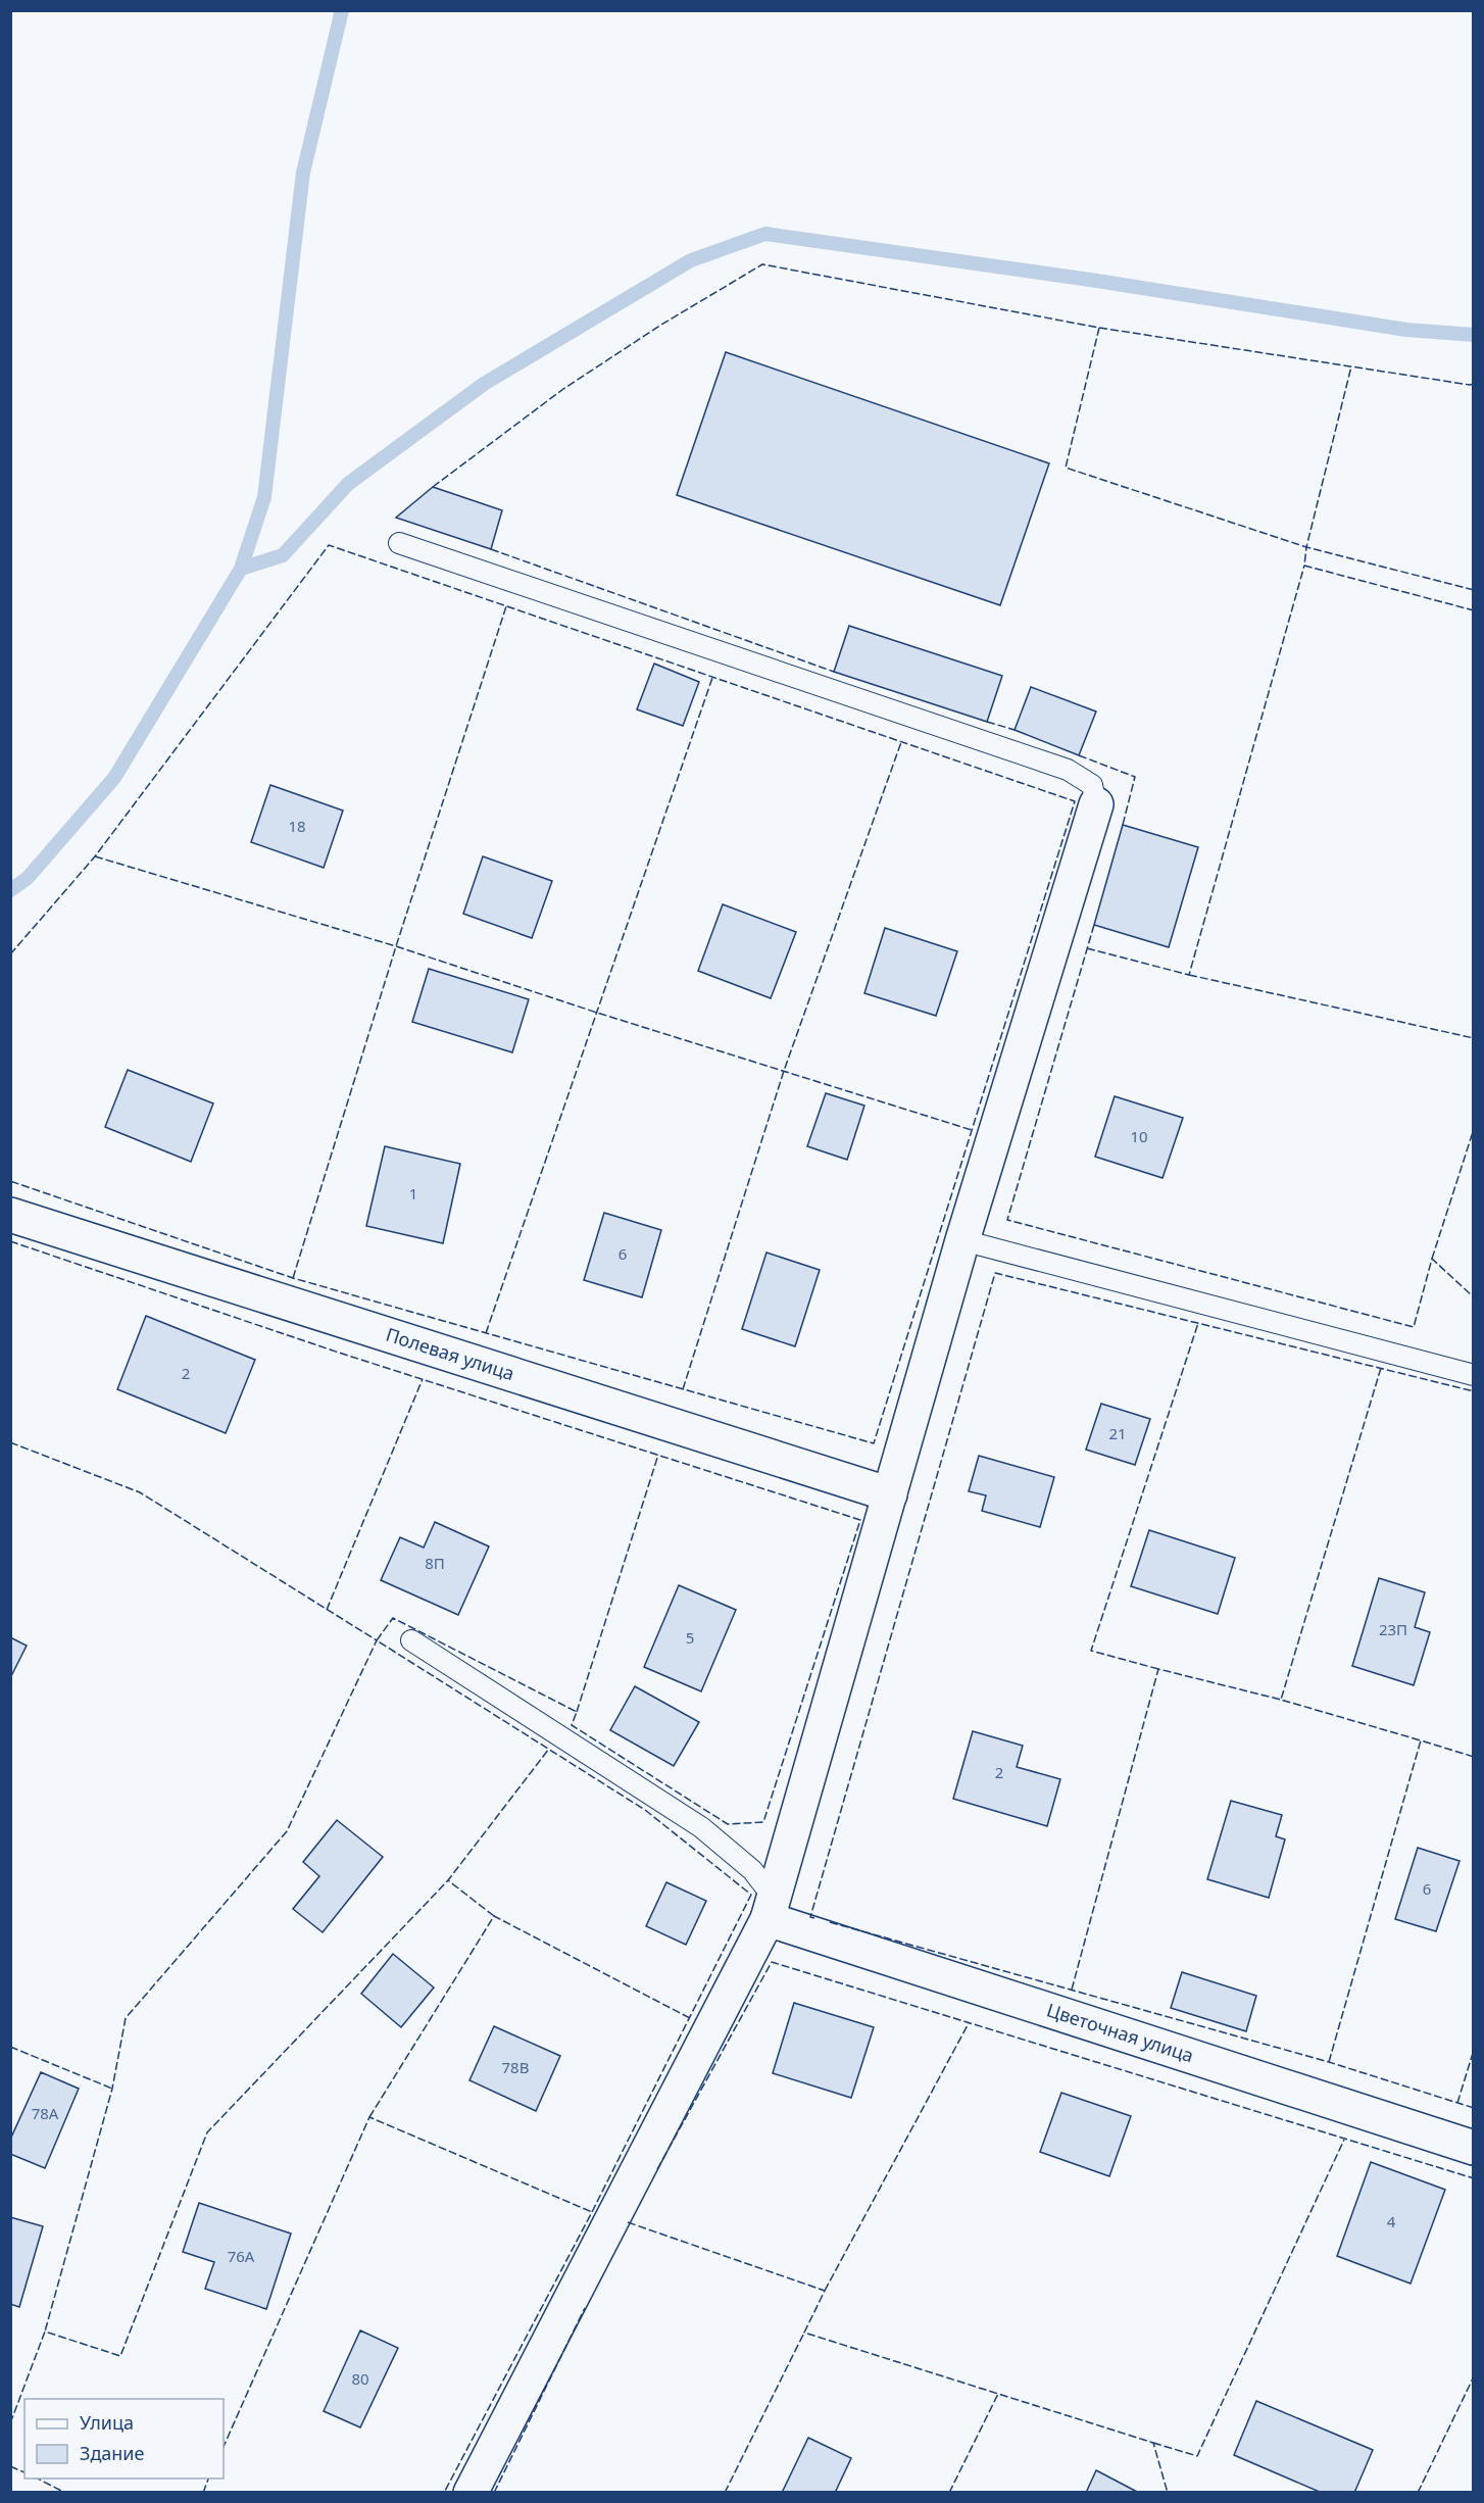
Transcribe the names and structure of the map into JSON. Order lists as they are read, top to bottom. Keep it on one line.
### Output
{"streets":{"street":["Полевая улица","Цветочная улица"]},"house_numbers":["18","10","1","6","2","21","8П","23П","5","2","6","78В","78А","4","76А","80"],"legend":["Улица","Здание"]}
